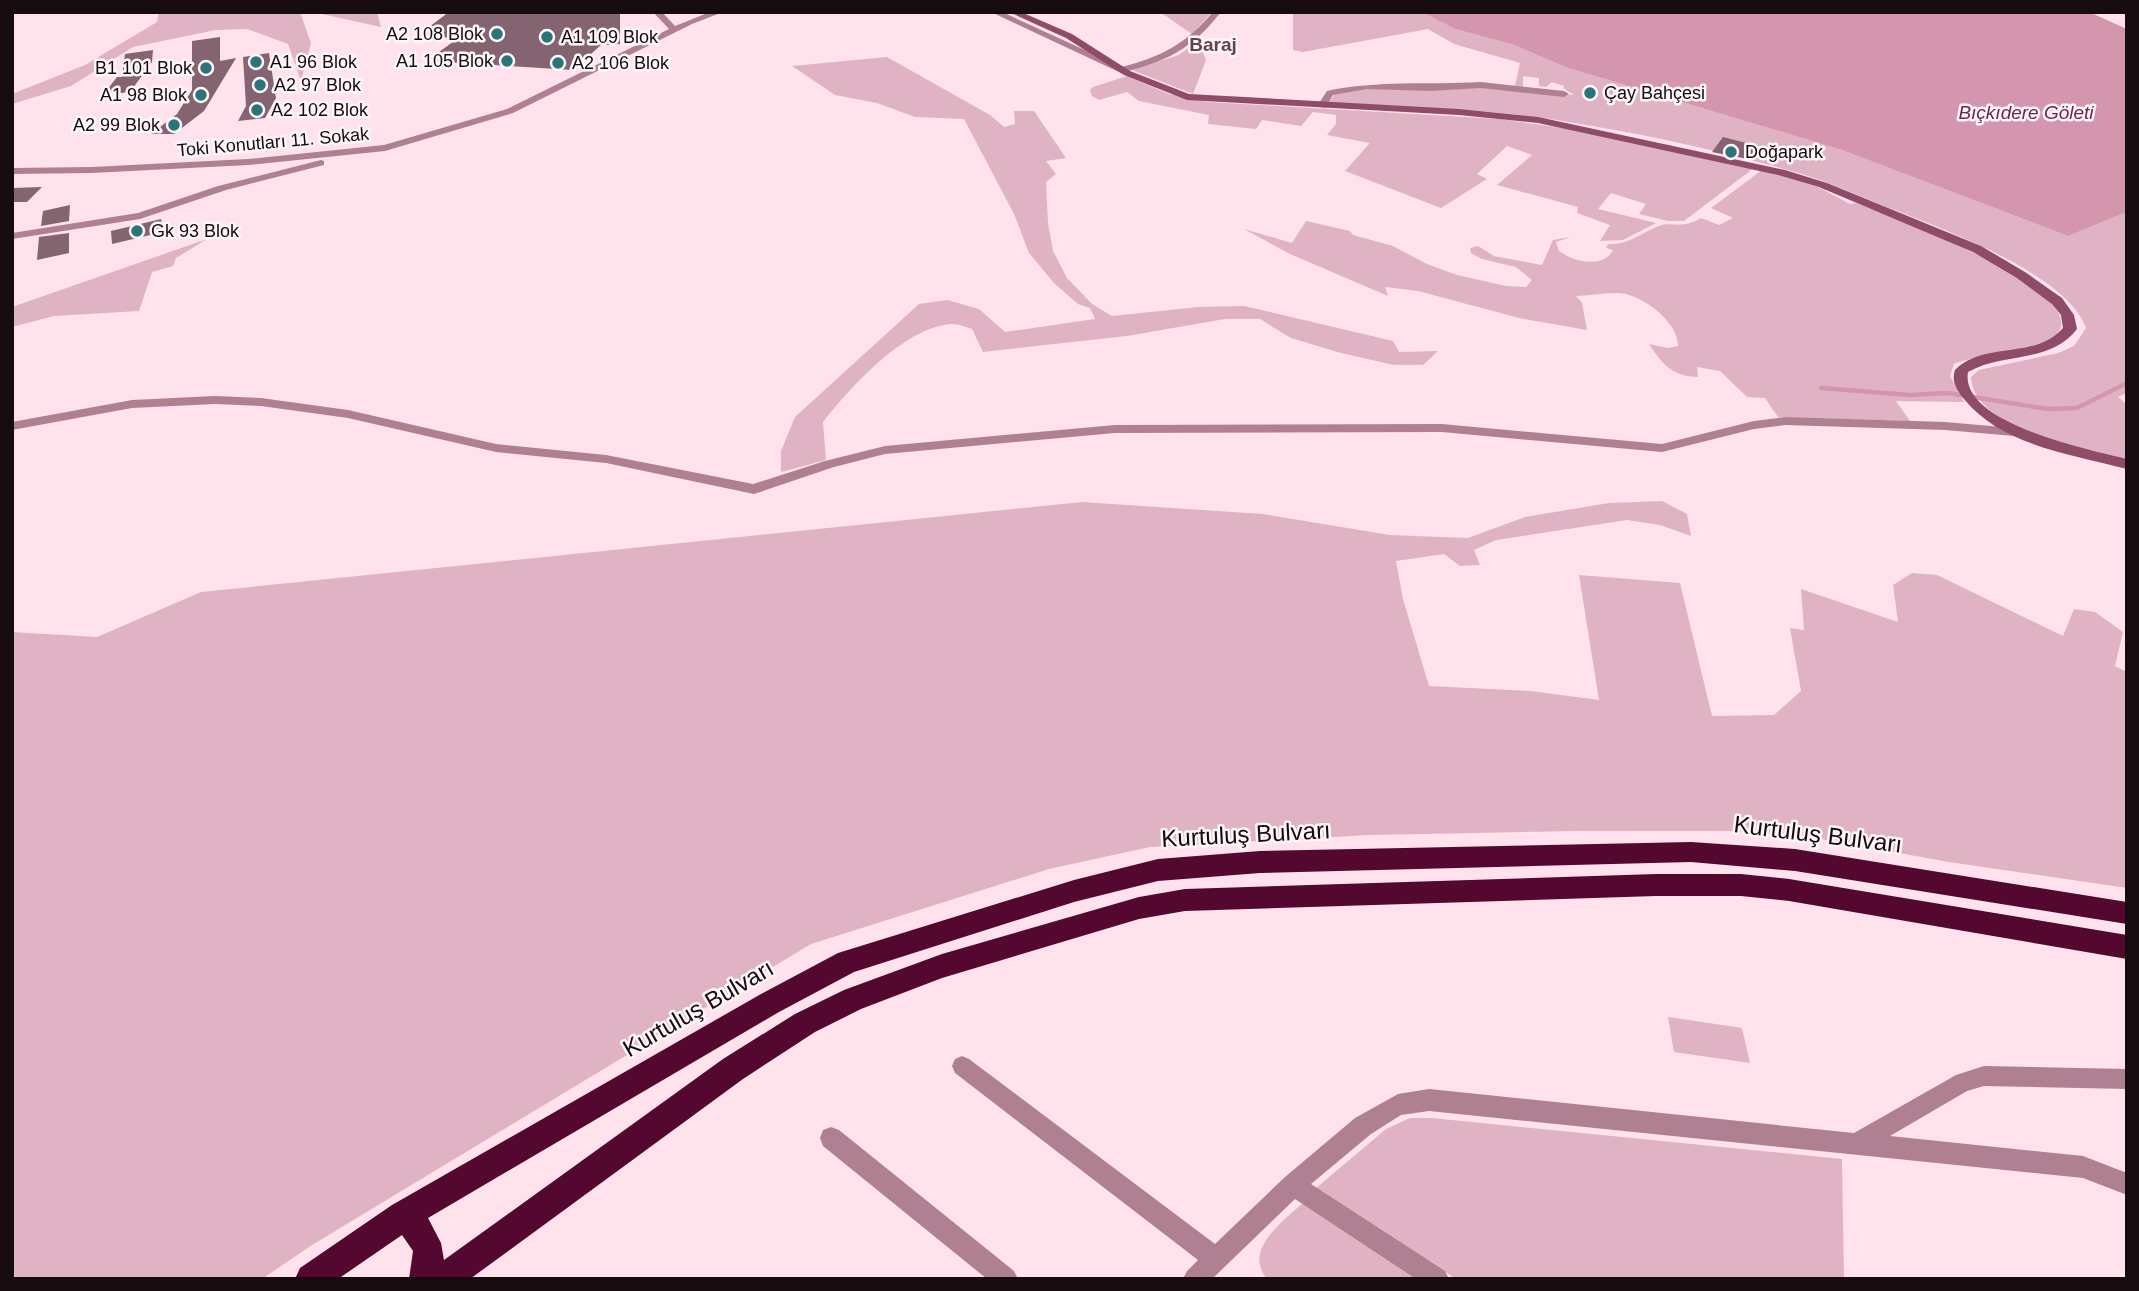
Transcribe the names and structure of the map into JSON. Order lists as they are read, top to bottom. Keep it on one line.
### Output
{"streets":{"highway":["Kurtuluş Bulvarı"],"street":["Toki Konutları 11. Sokak"]},"districts":["Baraj"],"water":["Bıçkıdere Göleti"],"places":["A2 108 Blok","A1 109 Blok","A1 105 Blok","A1 96 Blok","A2 106 Blok","B1 101 Blok","A2 97 Blok","Çay Bahçesi","A1 98 Blok","A2 102 Blok","A2 99 Blok","Doğapark","Gk 93 Blok"]}
